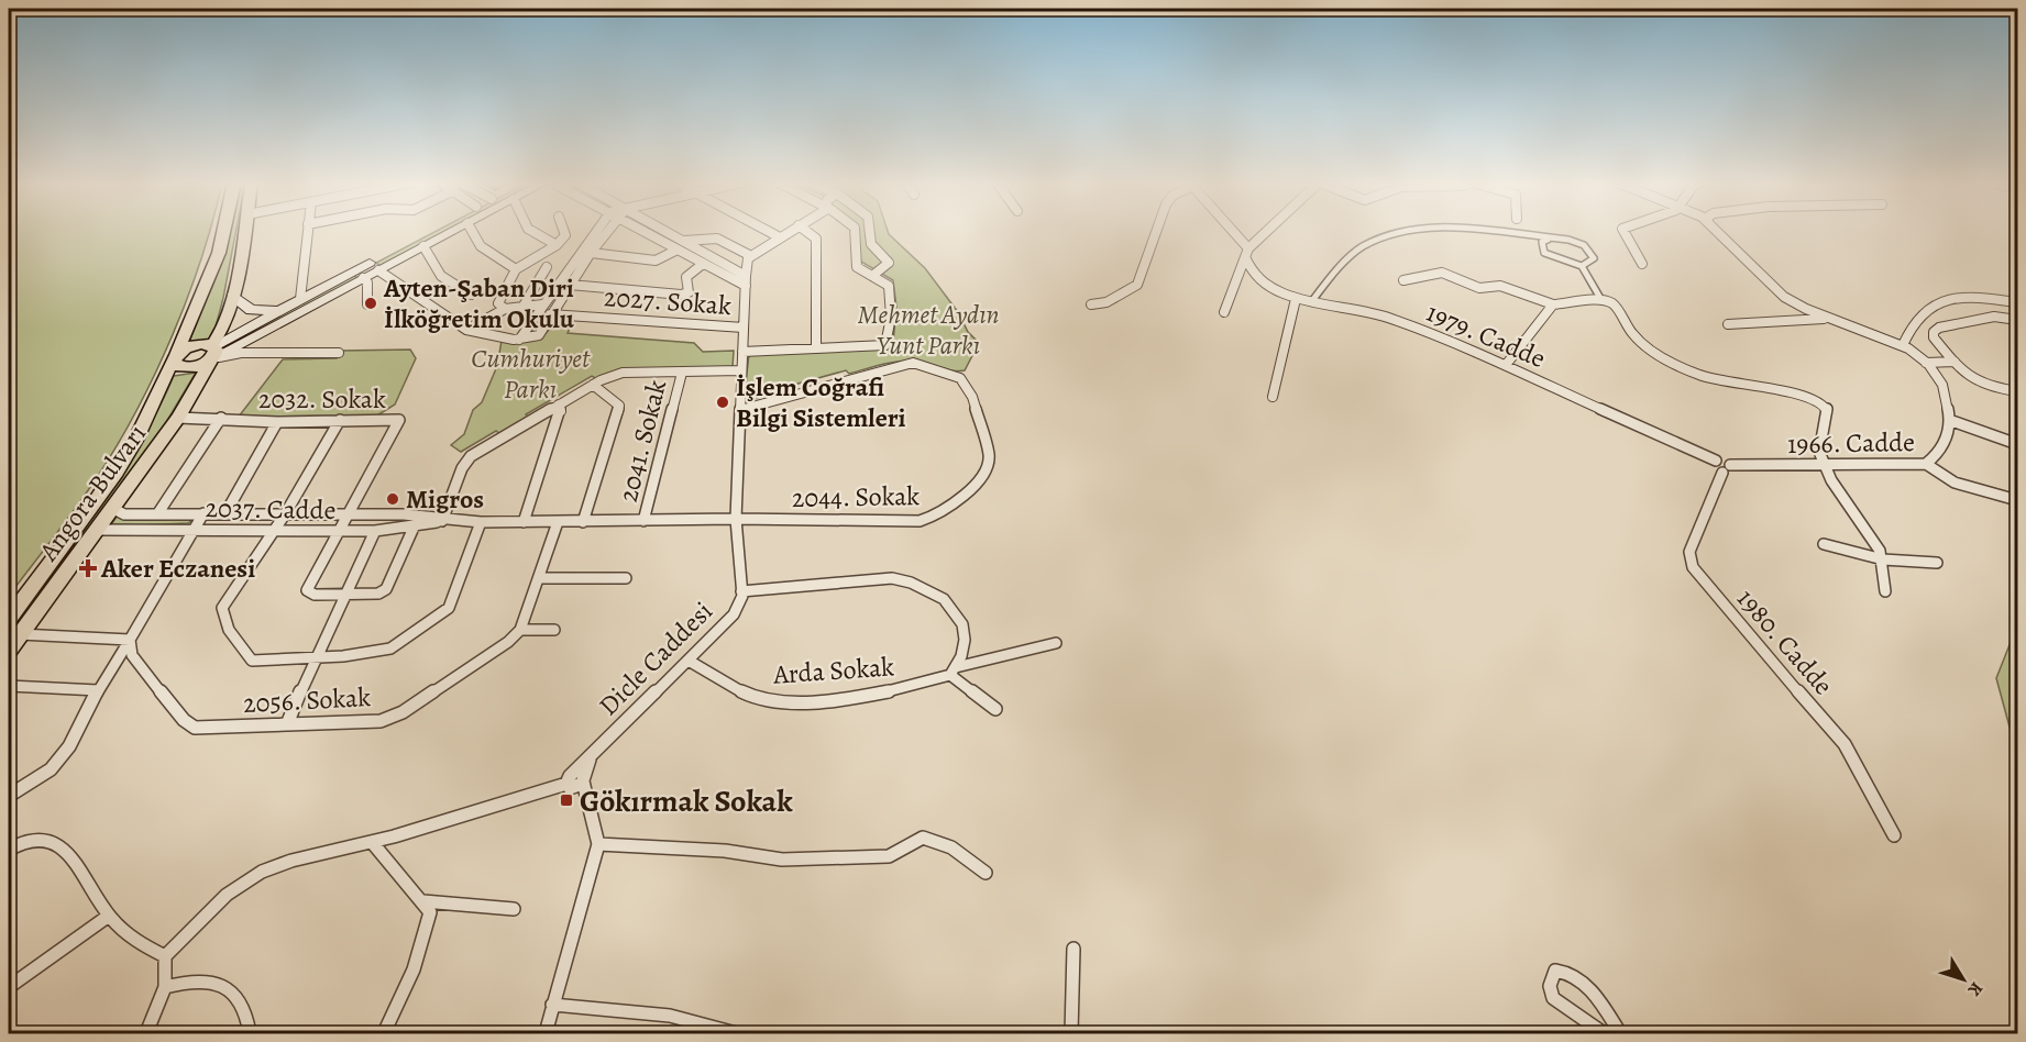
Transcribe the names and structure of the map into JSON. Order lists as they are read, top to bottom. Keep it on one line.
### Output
{"streets":{"main road":["Angora Bulvarı"],"street":["2027. Sokak","1979. Cadde","2032. Sokak","2041. Sokak","1966. Cadde","2044. Sokak","2037. Cadde","1980. Cadde","Dicle Caddesi","Arda Sokak","2056. Sokak"]},"crossings":[["2027. Sokak","Dicle Caddesi"],["1979. Cadde","1966. Cadde"],["1979. Cadde","1980. Cadde"],["2032. Sokak","Angora Bulvarı"],["2032. Sokak","2037. Cadde"],["2041. Sokak","2037. Cadde"],["1966. Cadde","1980. Cadde"],["Angora Bulvarı","2037. Cadde"],["2044. Sokak","2037. Cadde"],["2044. Sokak","Dicle Caddesi"],["2037. Cadde","Dicle Caddesi"],["Dicle Caddesi","Arda Sokak"]],"parks":["Mehmet Aydın Yunt Parkı","Cumhuriyet Parkı"],"places":{"other":["Ayten-Şaban Diri İlköğretim Okulu","İşlem Coğrafi Bilgi Sistemleri","Migros"],"health":["Aker Eczanesi"],"transit":["Gökırmak Sokak"]},"north":"bottom right"}
